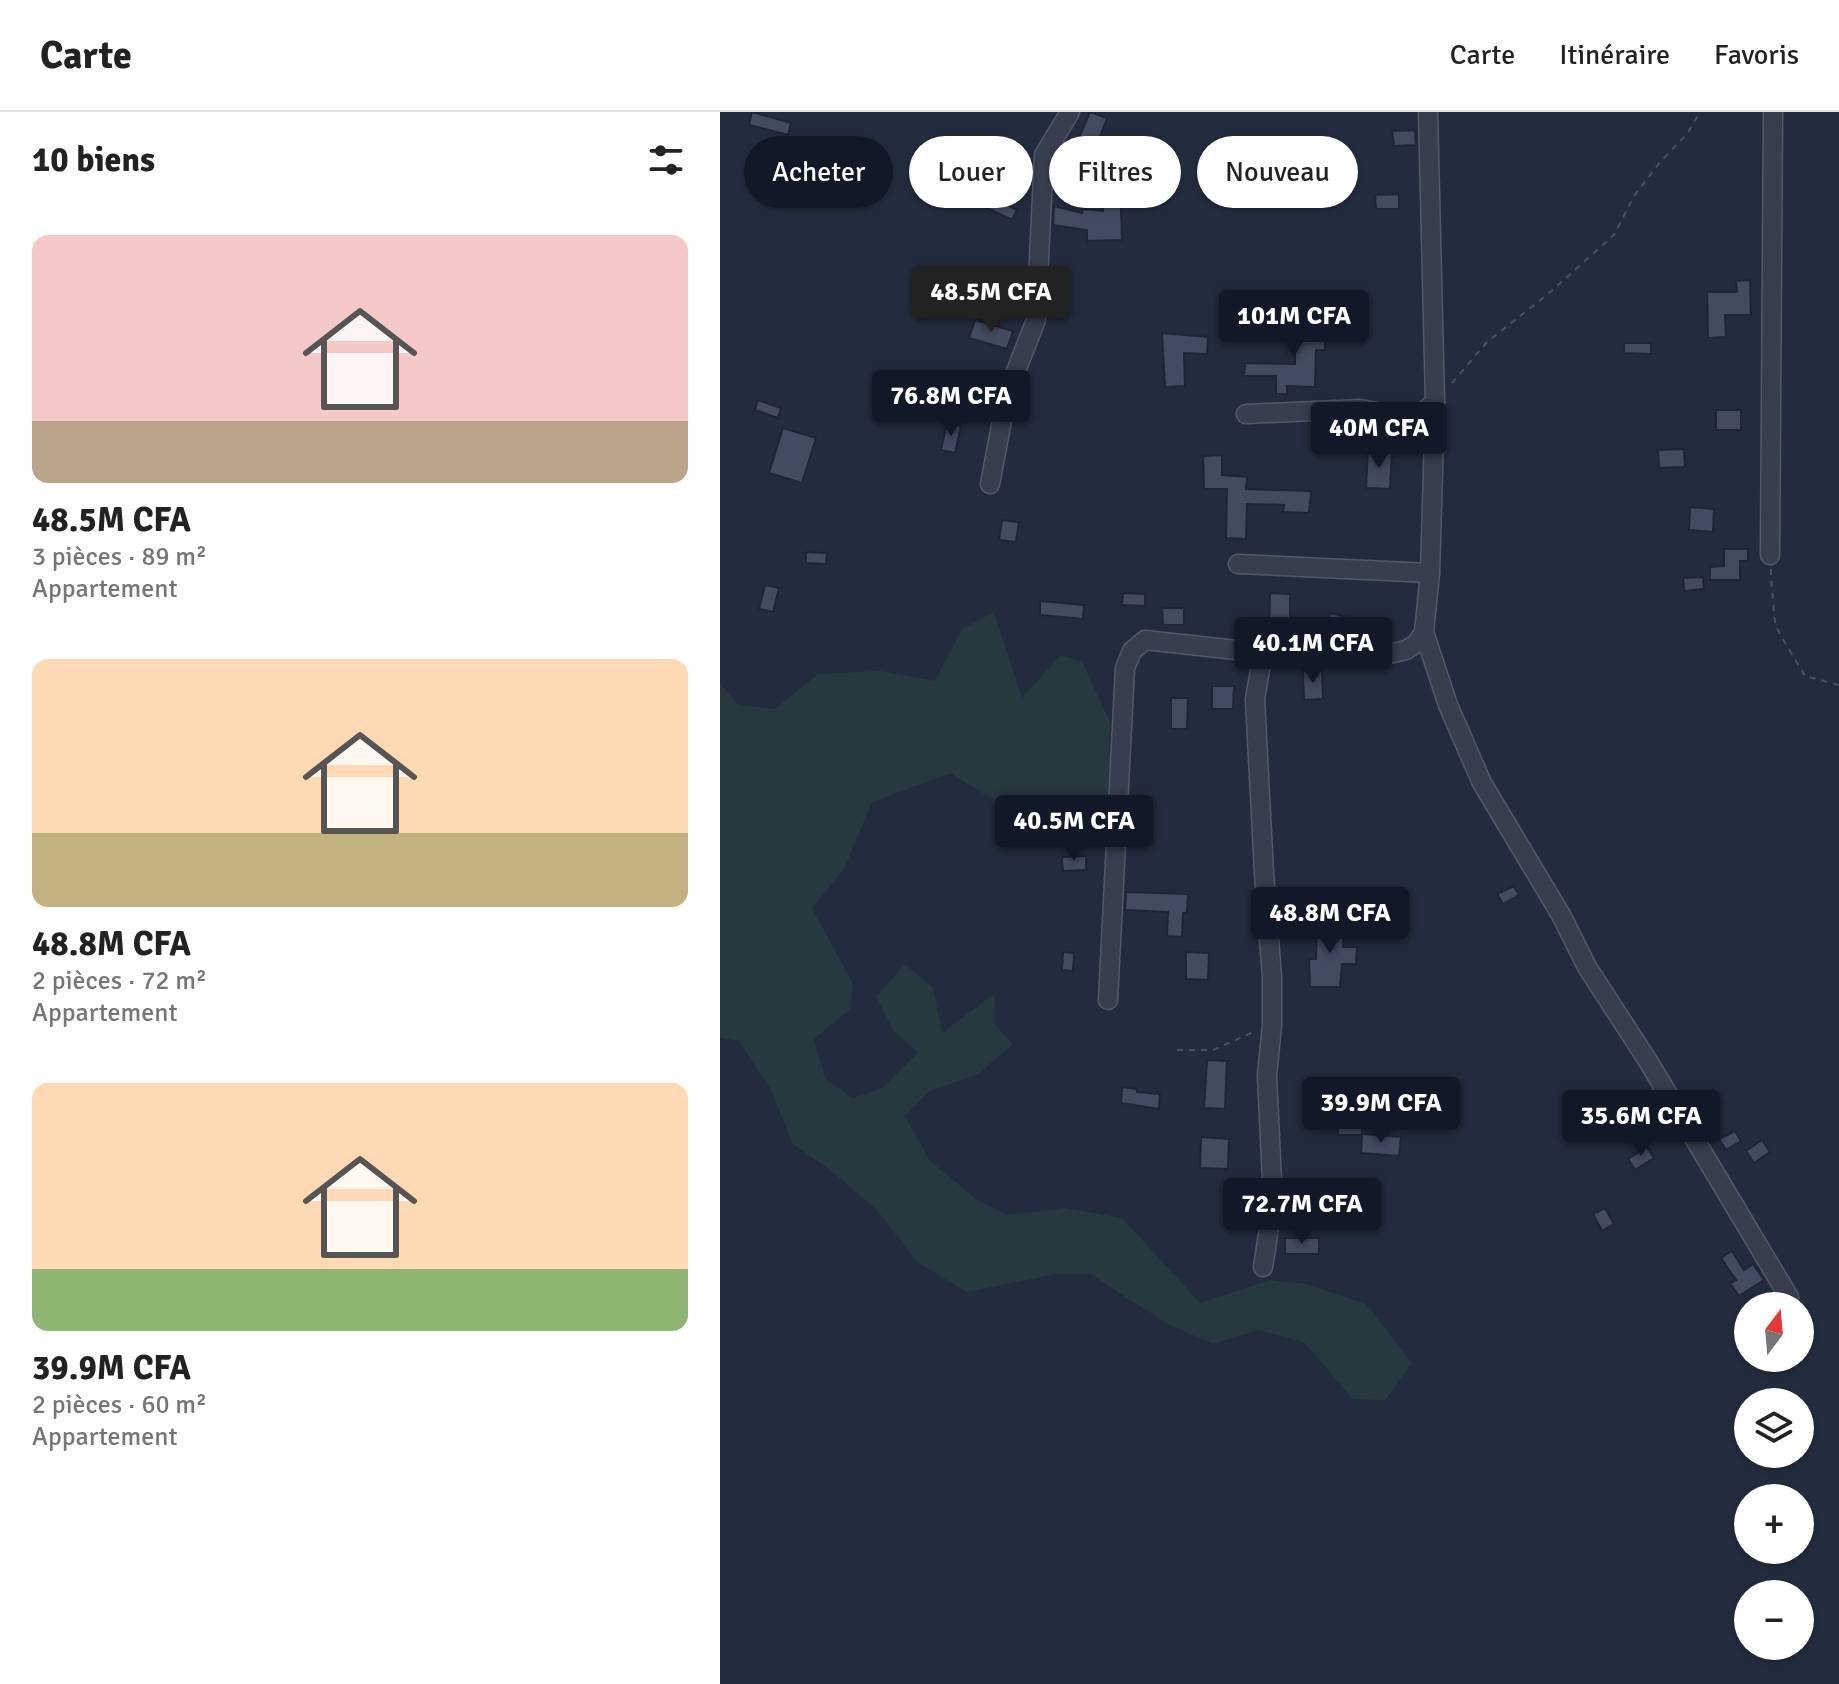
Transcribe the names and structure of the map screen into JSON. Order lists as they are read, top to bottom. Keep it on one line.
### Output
{"north":"top","page":{"header":"Carte","nav":["Carte","Itinéraire","Favoris"],"heading":"10 biens","chip":["Acheter","Louer","Filtres","Nouveau"],"list":[{"name":"48.5M CFA","note":"3 pièces · 89 m² · Appartement"},{"name":"48.8M CFA","note":"2 pièces · 72 m² · Appartement"},{"name":"39.9M CFA","note":"2 pièces · 60 m² · Appartement"}],"price":["48.5M CFA","101M CFA","76.8M CFA","40M CFA","40.1M CFA","40.5M CFA","48.8M CFA","39.9M CFA","35.6M CFA","72.7M CFA"],"map_buttons":["+","−"]}}
